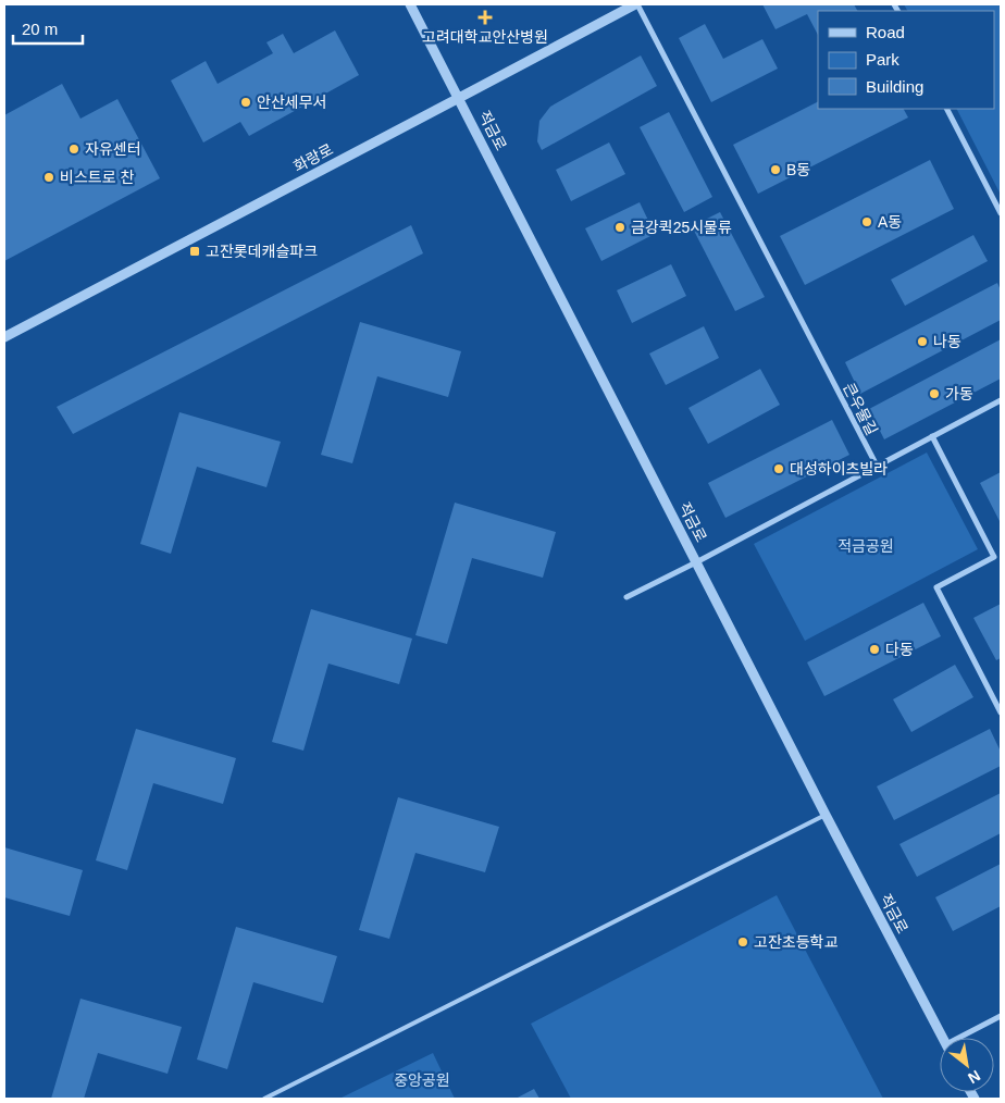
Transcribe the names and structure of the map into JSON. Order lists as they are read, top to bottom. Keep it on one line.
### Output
{"streets":{"street":["적금로","화랑로","큰우물길"]},"crossings":[["적금로","화랑로"],["화랑로","큰우물길"]],"parks":["적금공원","중앙공원"],"places":{"health":["고려대학교안산병원"],"other":["안산세무서","자유센터","B동","비스트로 찬","A동","금강퀵25시물류","나동","가동","대성하이츠빌라","다동","고잔초등학교"],"transit":["고잔롯데캐슬파크"]},"legend":["Road","Park","Building"],"scale_bar":"20 m","north":"bottom right"}
